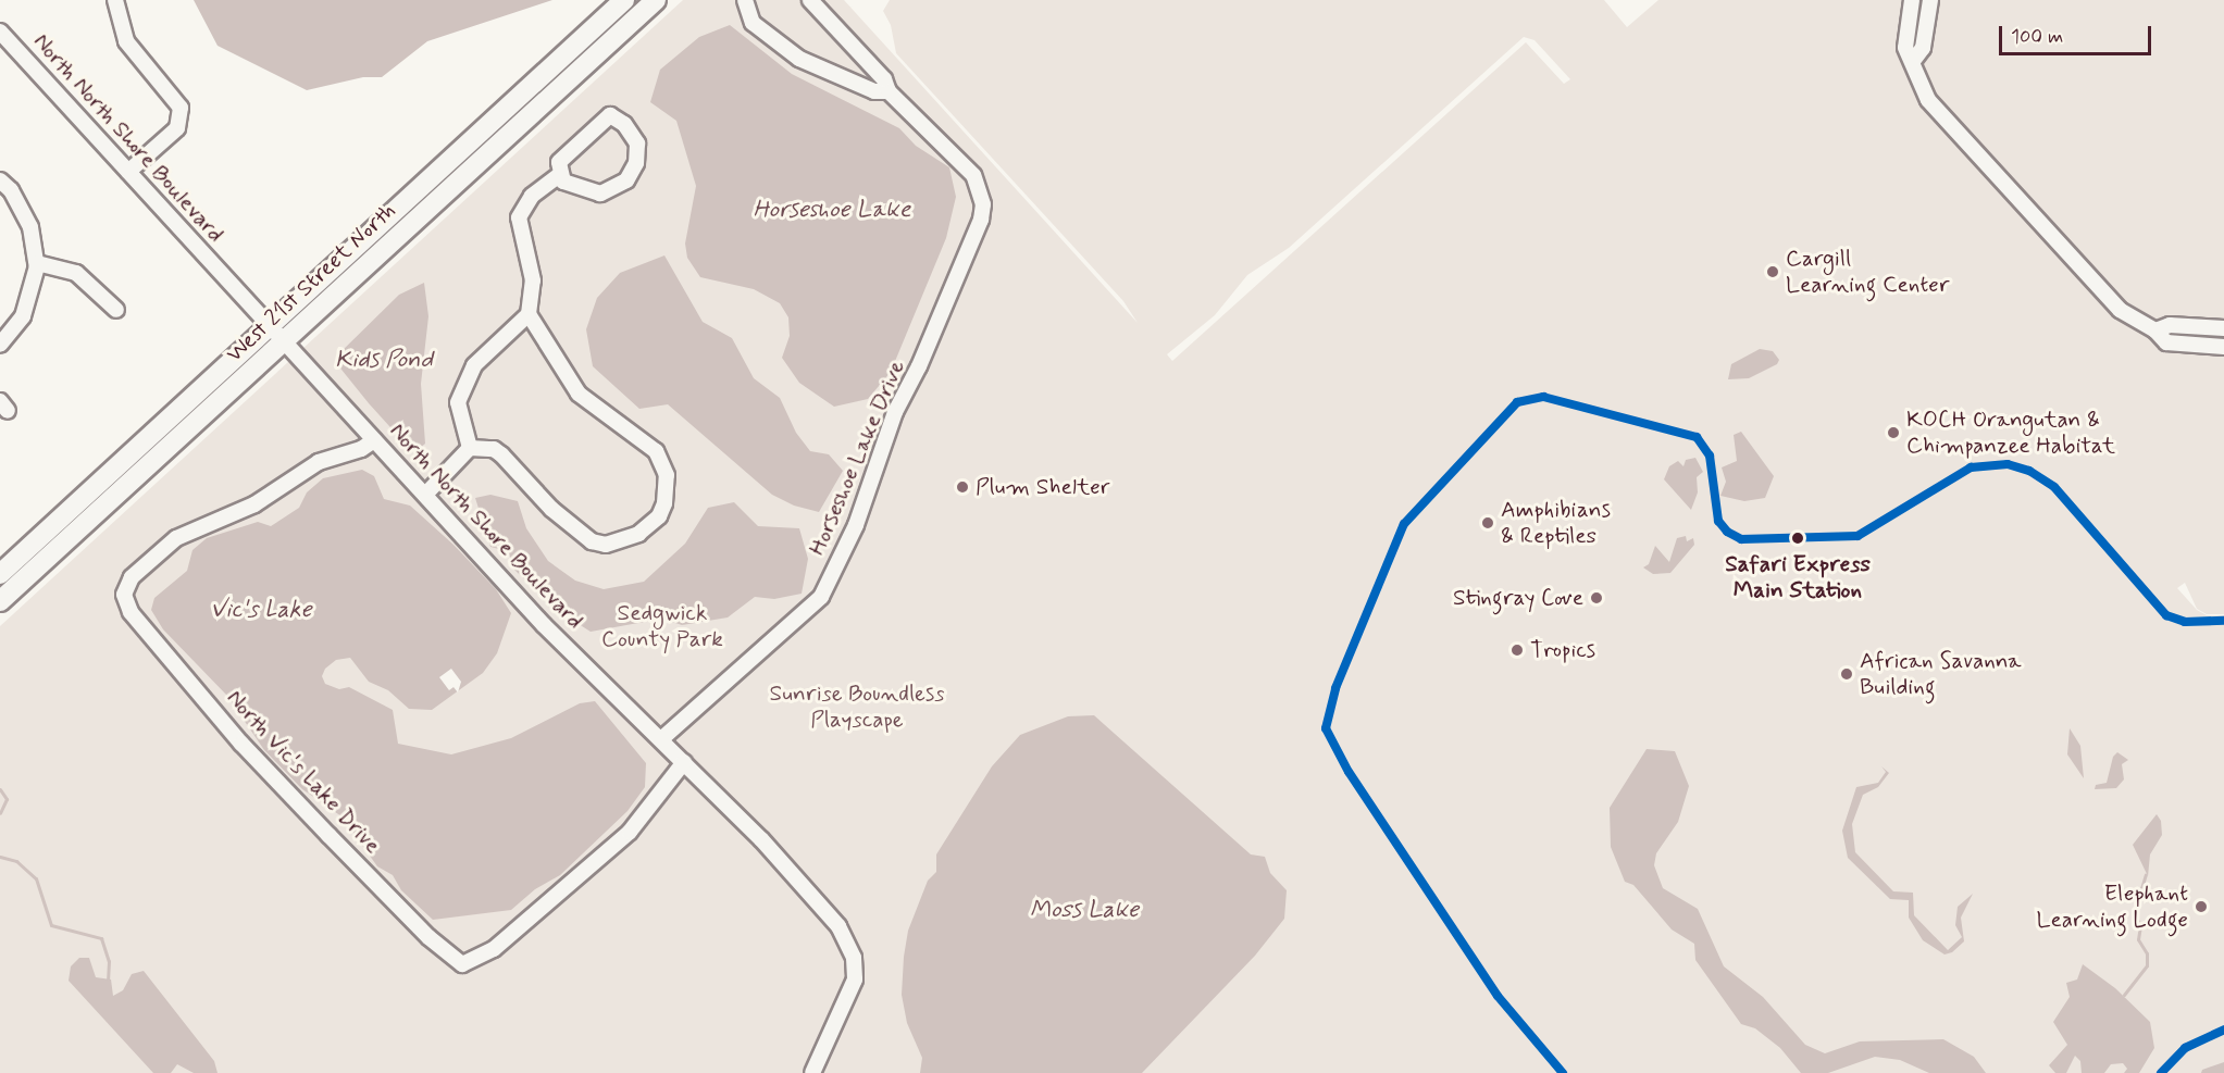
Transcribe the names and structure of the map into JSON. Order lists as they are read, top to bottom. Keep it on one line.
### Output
{"streets":{"main road":["West 21st Street North"],"street":["North North Shore Boulevard","Horseshoe Lake Drive","North Vic's Lake Drive"]},"crossings":[["North North Shore Boulevard","West 21st Street North"],["North North Shore Boulevard","Horseshoe Lake Drive"],["North North Shore Boulevard","North Vic's Lake Drive"]],"water":["Horseshoe Lake","Kids Pond","Vic's Lake","Moss Lake"],"parks":["Sedgwick County Park","Sunrise Boundless Playscape"],"places":["Cargill Learning Center","KOCH Orangutan & Chimpanzee Habitat","Plum Shelter","Amphibians & Reptiles","Safari Express Main Station","Stingray Cove","Tropics","African Savanna Building","Elephant Learning Lodge"],"scale_bar":"100 m"}
